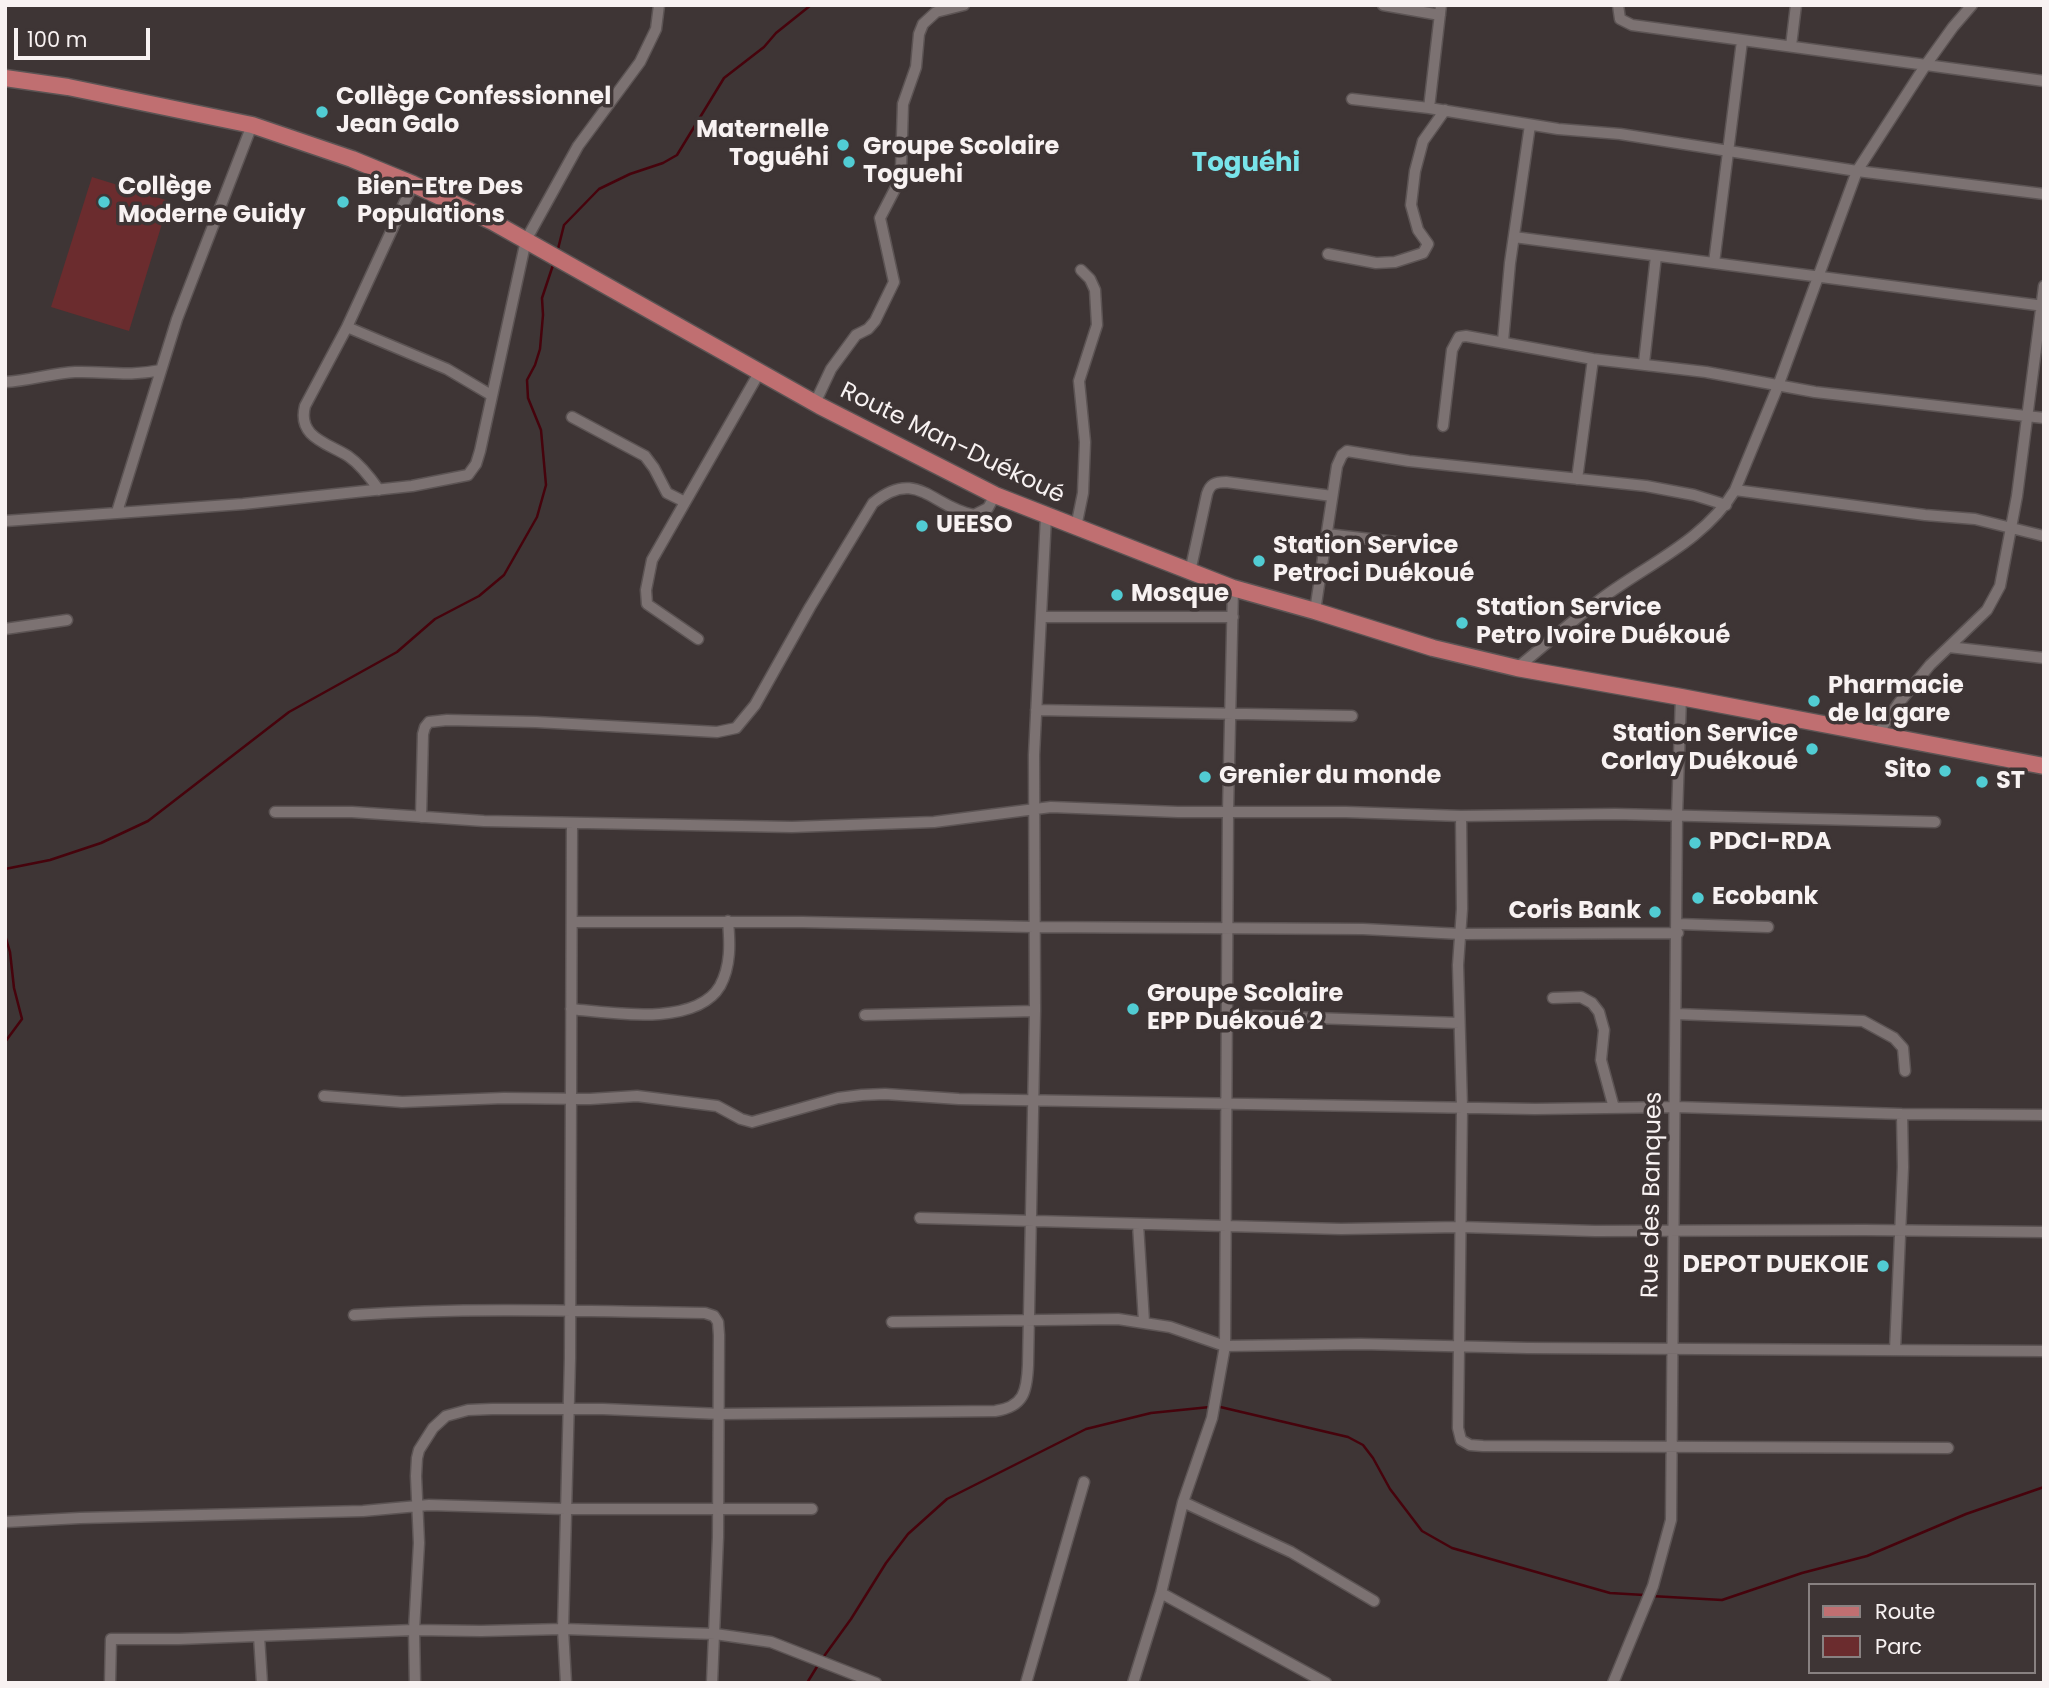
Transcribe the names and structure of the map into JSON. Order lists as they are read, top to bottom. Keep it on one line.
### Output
{"streets":{"main road":["Route Man-Duékoué"],"street":["Rue des Banques"]},"crossings":[["Route Man-Duékoué","Rue des Banques"]],"districts":["Toguéhi"],"places":["Collège Confessionnel Jean Galo","Maternelle Toguéhi","Groupe Scolaire Toguehi","Collège Moderne Guidy","Bien-Etre Des Populations","UEESO","Station Service Petroci Duékoué","Mosque","Station Service Petro Ivoire Duékoué","Pharmacie de la gare","Station Service Corlay Duékoué","Sito","Grenier du monde","ST","PDCI-RDA","Ecobank","Coris Bank","Groupe Scolaire EPP Duékoué 2","DEPOT DUEKOIE"],"legend":["Route","Parc"],"scale_bar":"100 m"}
